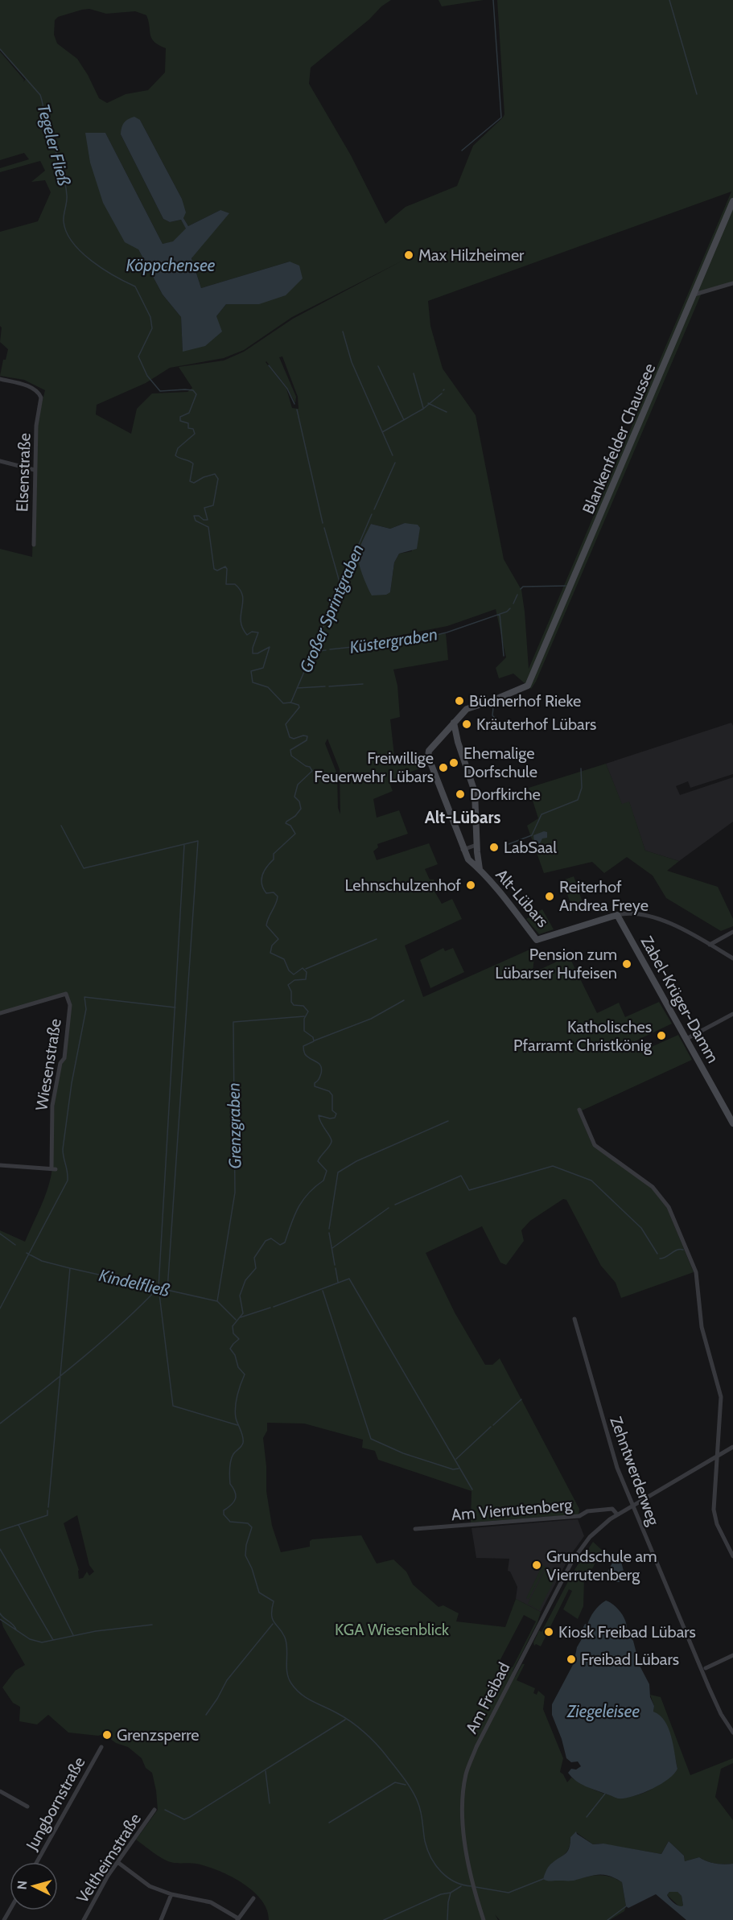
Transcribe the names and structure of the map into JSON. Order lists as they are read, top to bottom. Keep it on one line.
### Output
{"streets":{"street":["Blankenfelder Chaussee","Elsenstraße","Alt-Lübars","Zabel-Krüger-Damm","Wiesenstraße","Zehntwerderweg","Am Vierrutenberg","Am Freibad","Jungbornstraße","Veltheimstraße"]},"crossings":[["Blankenfelder Chaussee","Alt-Lübars"],["Alt-Lübars","Zabel-Krüger-Damm"],["Am Vierrutenberg","Am Freibad"]],"districts":["Alt-Lübars"],"water":["Tegeler Fließ","Köppchensee","Großer Sprintgraben","Küstergraben","Grenzgraben","Kindelfließ","Ziegeleisee"],"parks":["KGA Wiesenblick"],"places":["Max Hilzheimer","Büdnerhof Rieke","Kräuterhof Lübars","Ehemalige Dorfschule","Freiwillige Feuerwehr Lübars","Dorfkirche","LabSaal","Lehnschulzenhof","Reiterhof Andrea Freye","Pension zum Lübarser Hufeisen","Katholisches Pfarramt Christkönig","Grundschule am Vierrutenberg","Kiosk Freibad Lübars","Freibad Lübars","Grenzsperre"],"north":"left"}
